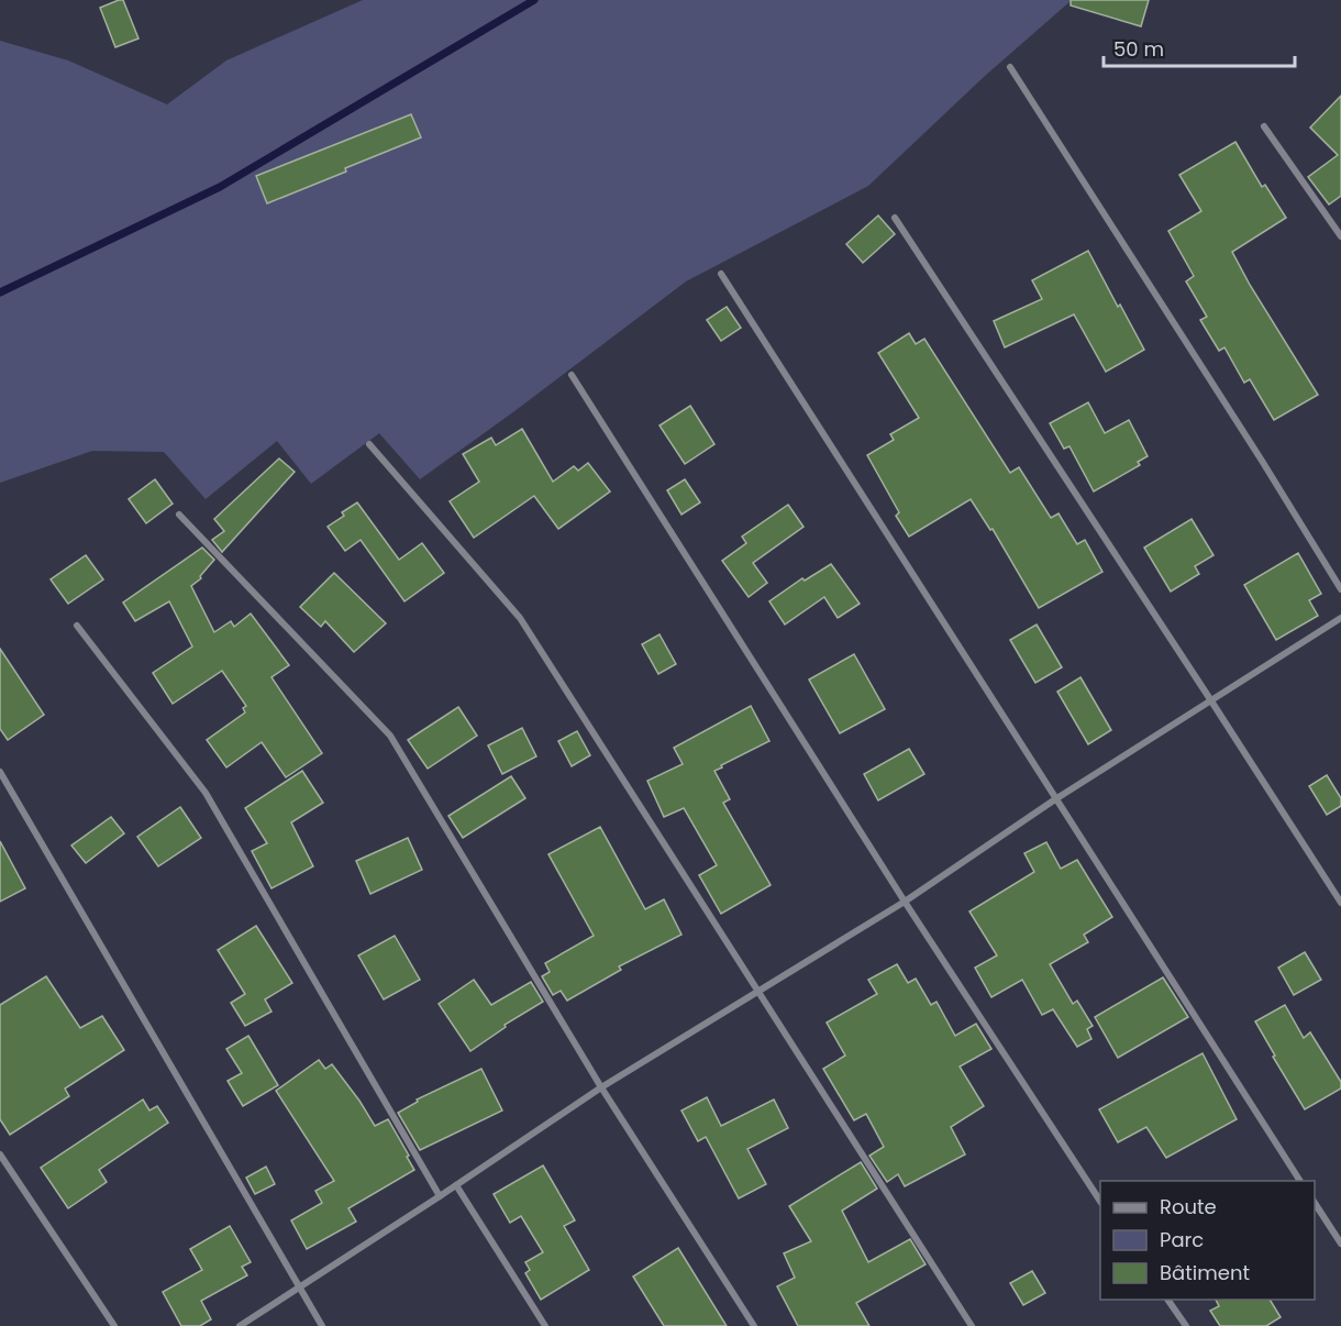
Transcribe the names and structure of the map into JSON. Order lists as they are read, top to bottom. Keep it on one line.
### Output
{"legend":["Route","Parc","Bâtiment"],"scale_bar":"50 m"}
